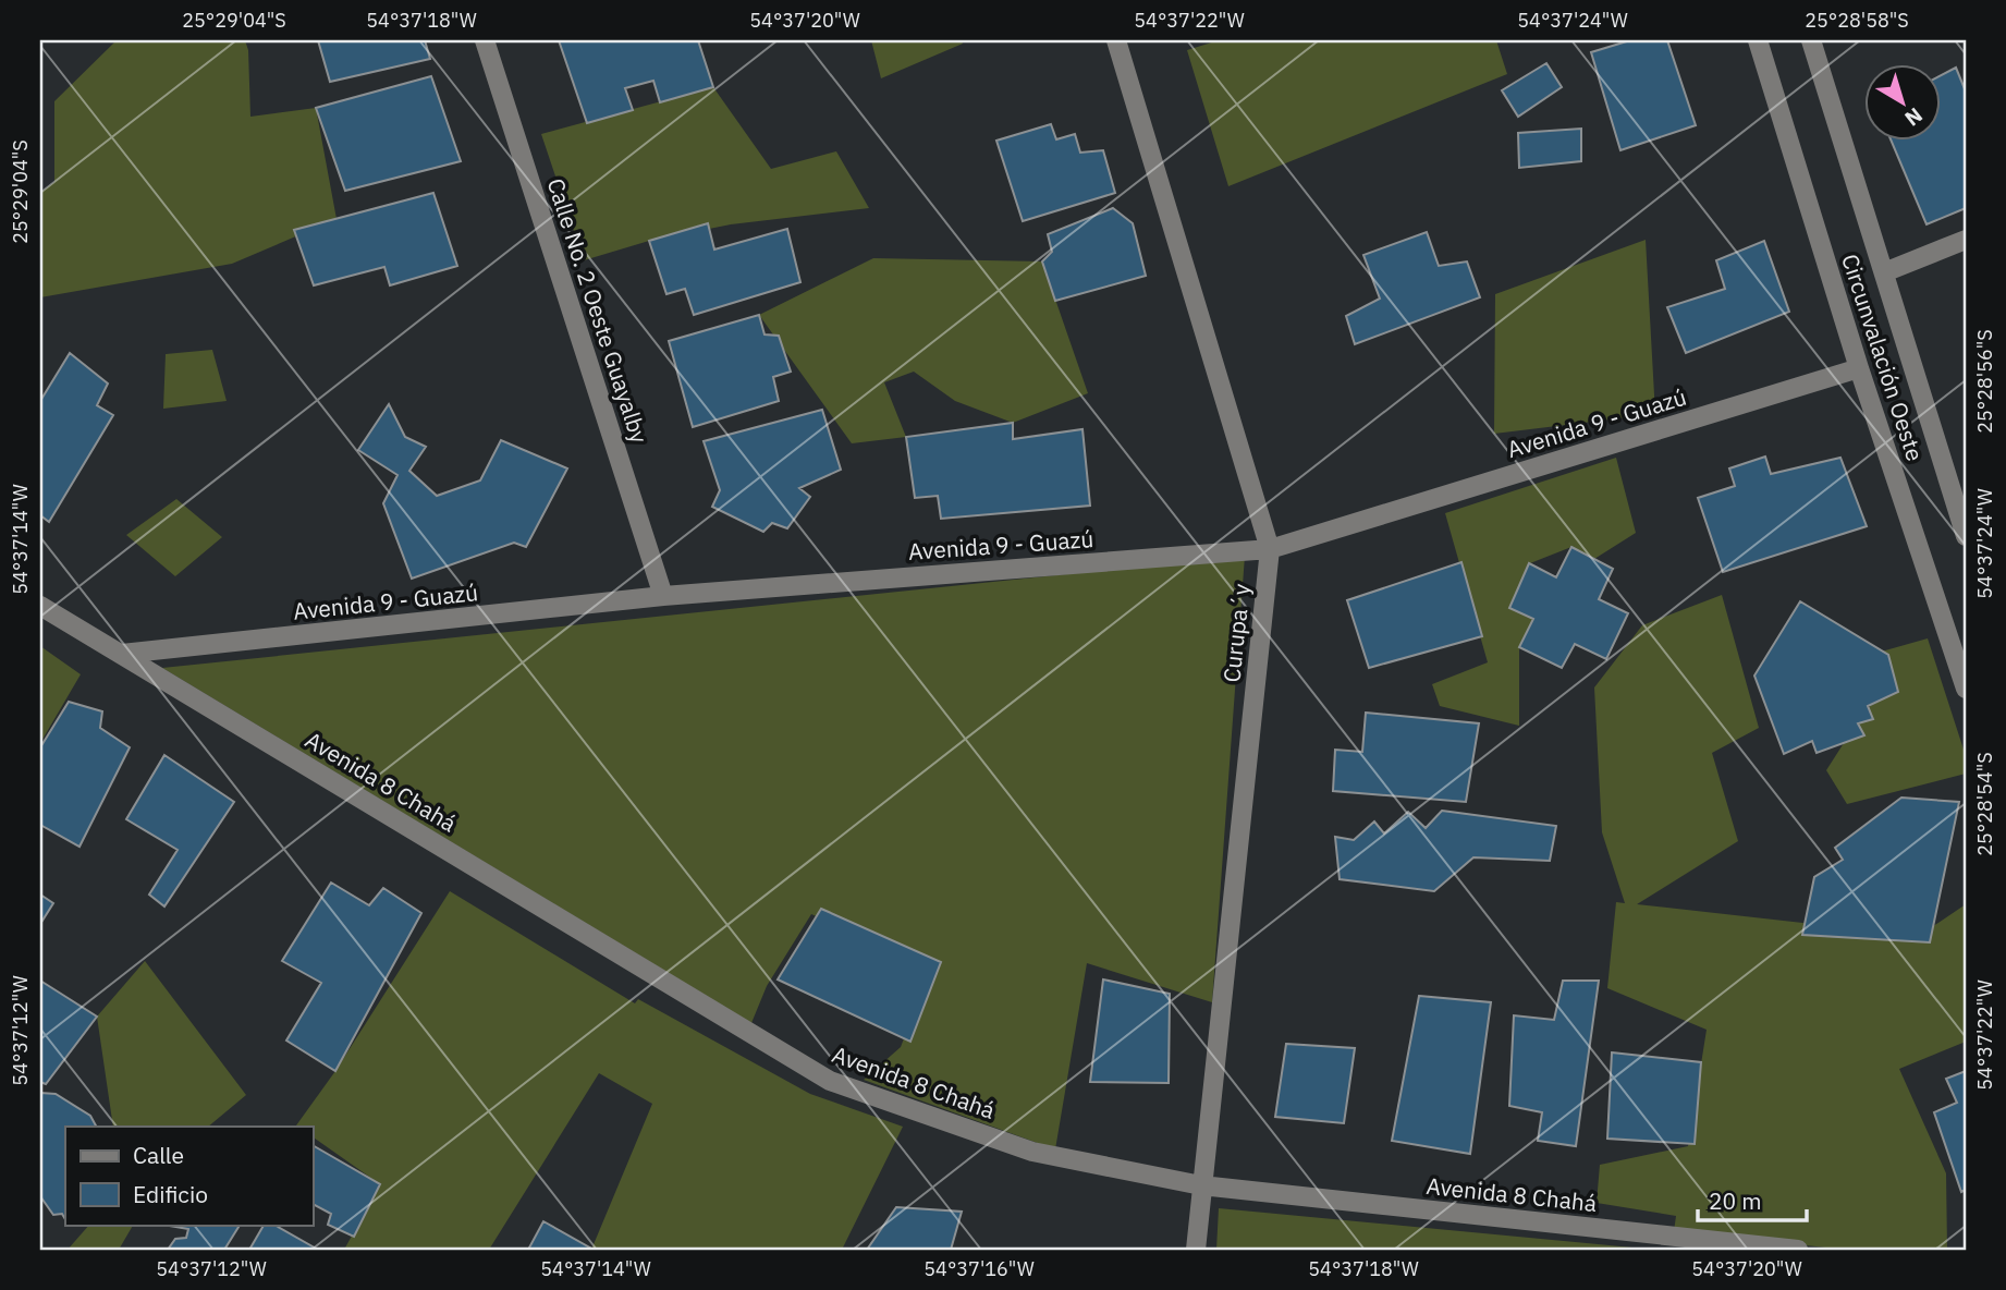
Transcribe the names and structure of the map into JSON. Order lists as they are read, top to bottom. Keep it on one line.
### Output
{"streets":{"street":["Calle No. 2 Oeste Guayalby","Circunvalación Oeste","Avenida 9 - Guazú","Curupa´y","Avenida 8 Chahá"]},"crossings":[["Calle No. 2 Oeste Guayalby","Avenida 9 - Guazú"],["Circunvalación Oeste","Avenida 9 - Guazú"],["Avenida 9 - Guazú","Curupa´y"],["Avenida 9 - Guazú","Avenida 8 Chahá"],["Curupa´y","Avenida 8 Chahá"]],"legend":["Calle","Edificio"],"scale_bar":"20 m","north":"bottom right","coordinates":["25°29'04\"S","54°37'18\"W","54°37'20\"W","54°37'22\"W","54°37'24\"W","25°28'58\"S","25°28'56\"S","54°37'14\"W","25°28'54\"S","54°37'12\"W","54°37'16\"W"]}
